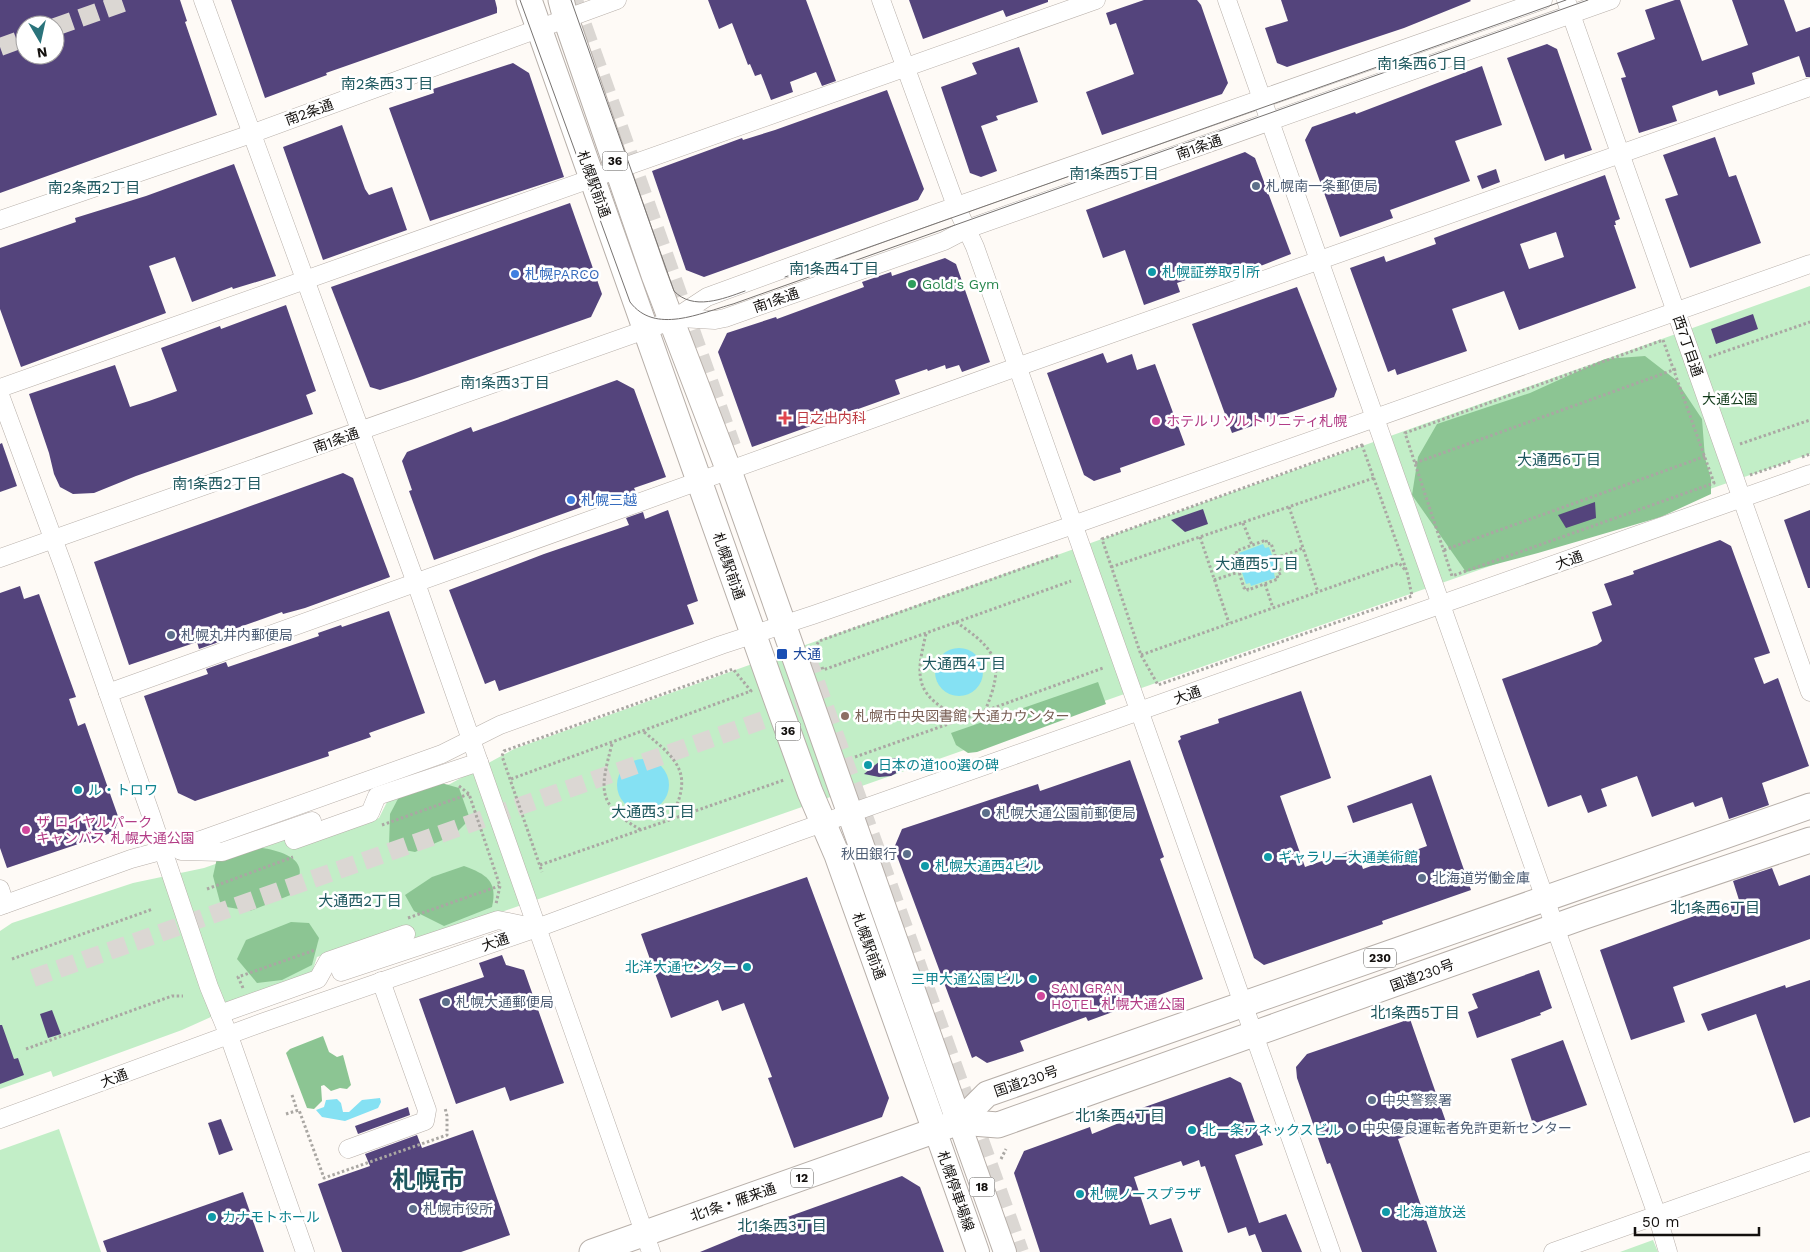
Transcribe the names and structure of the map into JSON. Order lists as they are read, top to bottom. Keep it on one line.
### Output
{"streets":{"highway":["36","札幌駅前通","230","国道230号","12","北1条・雁来通"],"main road":["18","札幌停車場線"],"street":["南2条通","南1条通","西7丁目通","大通"]},"crossings":[["南2条通","札幌駅前通"],["南1条通","札幌駅前通"],["南1条通","西7丁目通"],["札幌駅前通","大通"],["札幌駅前通","国道230号"],["札幌駅前通","札幌停車場線"],["札幌駅前通","北1条・雁来通"],["西7丁目通","大通"],["国道230号","札幌停車場線"],["国道230号","北1条・雁来通"],["札幌停車場線","北1条・雁来通"]],"districts":["南1条西6丁目","南2条西3丁目","南1条西5丁目","南2条西2丁目","南1条西4丁目","南1条西3丁目","大通西6丁目","南1条西2丁目","大通西5丁目","大通西4丁目","大通西3丁目","大通西2丁目","北1条西6丁目","北1条西5丁目","北1条西4丁目","札幌市","北1条西3丁目"],"parks":["大通公園"],"places":{"other":["札幌南一条郵便局","札幌証券取引所","札幌PARCO","Gold's Gym","ホテルリソルトリニティ札幌","札幌三越","札幌丸井内郵便局","札幌市中央図書館 大通カウンター","日本の道100選の碑","ル・トロワ","札幌大通公園前郵便局","ザ ロイヤルパーク キャンバス 札幌大通公園","秋田銀行","ギャラリー大通美術館","札幌大通西4ビル","北海道労働金庫","北洋大通センター","三甲大通公園ビル","SAN GRAN HOTEL 札幌大通公園","札幌大通郵便局","中央警察署","中央優良運転者免許更新センター","北一条アネックスビル","札幌ノースプラザ","札幌市役所","北海道放送","カナモトホール"],"health":["日之出内科"],"transit":["大通"]},"scale_bar":"50 m","north":"bottom"}
